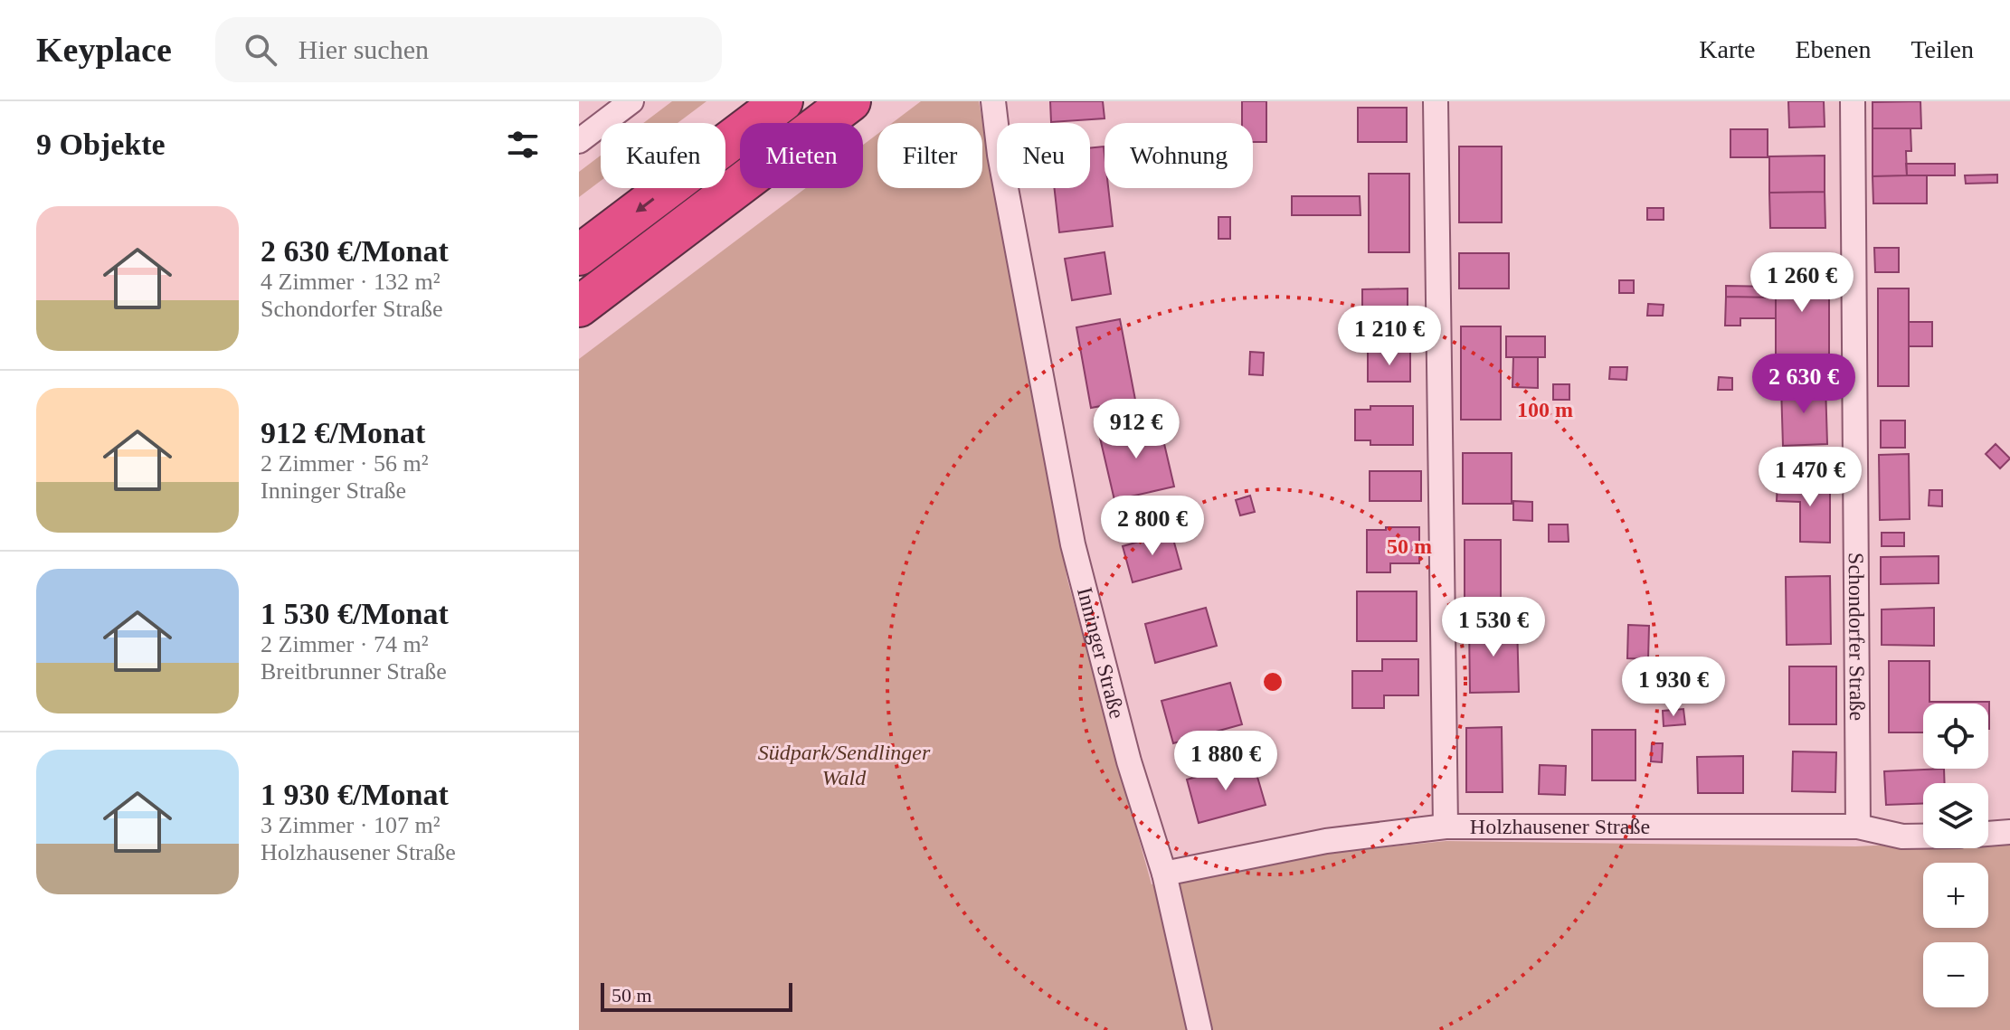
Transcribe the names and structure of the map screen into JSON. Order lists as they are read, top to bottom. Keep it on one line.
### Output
{"streets":{"street":["Schondorfer Straße","Inninger Straße","Holzhausener Straße"]},"crossings":[["Schondorfer Straße","Holzhausener Straße"],["Inninger Straße","Holzhausener Straße"]],"parks":["Südpark/Sendlinger Wald"],"scale_bar":"50 m","page":{"header":"Keyplace","search":"Hier suchen","nav":["Karte","Ebenen","Teilen"],"heading":"9 Objekte","chip":["Kaufen","Mieten","Filter","Neu","Wohnung"],"list":[{"name":"2 630 €/Monat","note":"4 Zimmer · 132 m² · Schondorfer Straße"},{"name":"912 €/Monat","note":"2 Zimmer · 56 m² · Inninger Straße"},{"name":"1 530 €/Monat","note":"2 Zimmer · 74 m² · Breitbrunner Straße"},{"name":"1 930 €/Monat","note":"3 Zimmer · 107 m² · Holzhausener Straße"}],"price":["1 260 €","1 210 €","2 630 €","912 €","1 470 €","2 800 €","1 530 €","1 930 €","1 880 €"],"map_buttons":["+","−"],"scale":"50 m"},"rings":["100 m","50 m"]}
